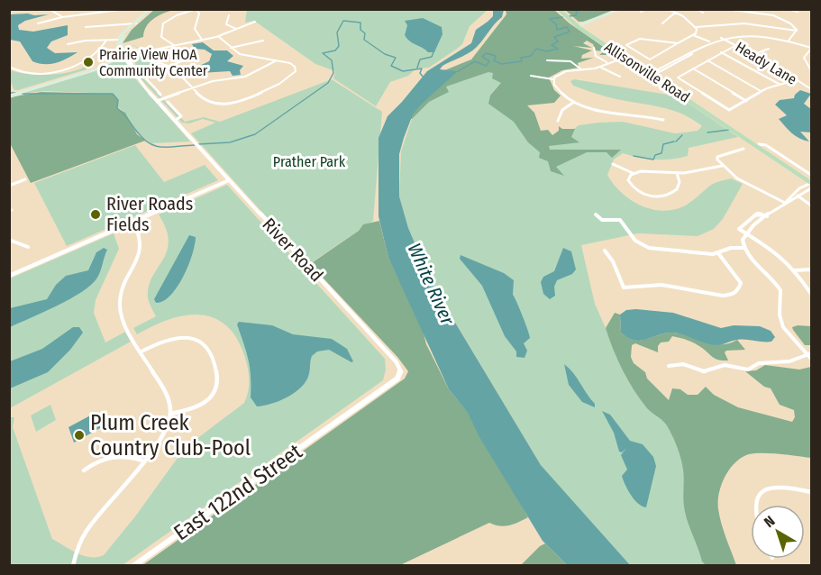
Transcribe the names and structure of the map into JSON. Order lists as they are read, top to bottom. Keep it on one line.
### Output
{"streets":{"main road":["Allisonville Road"],"street":["Heady Lane","River Road","East 122nd Street"]},"crossings":[["River Road","East 122nd Street"]],"water":["White River"],"parks":["Prather Park"],"places":["Prairie View HOA Community Center","River Roads Fields","Plum Creek Country Club-Pool"],"north":"top left"}
